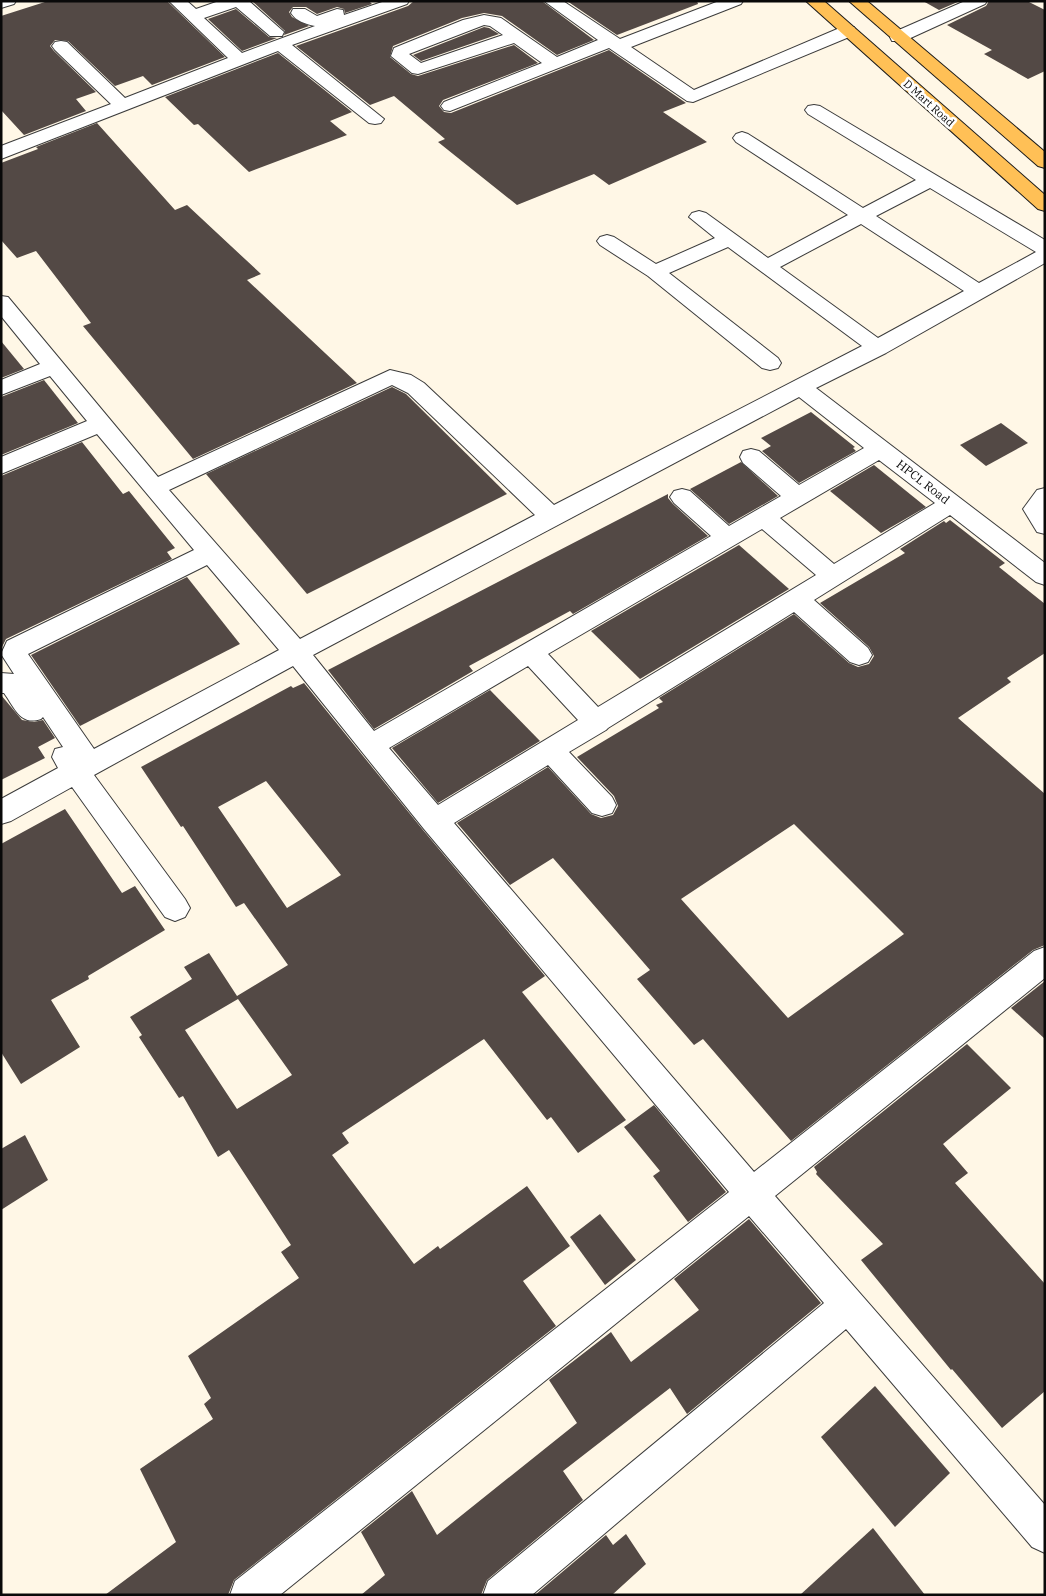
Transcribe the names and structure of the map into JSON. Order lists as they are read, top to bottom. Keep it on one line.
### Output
{"streets":{"main road":["D Mart Road"],"street":["HPCL Road"]}}
